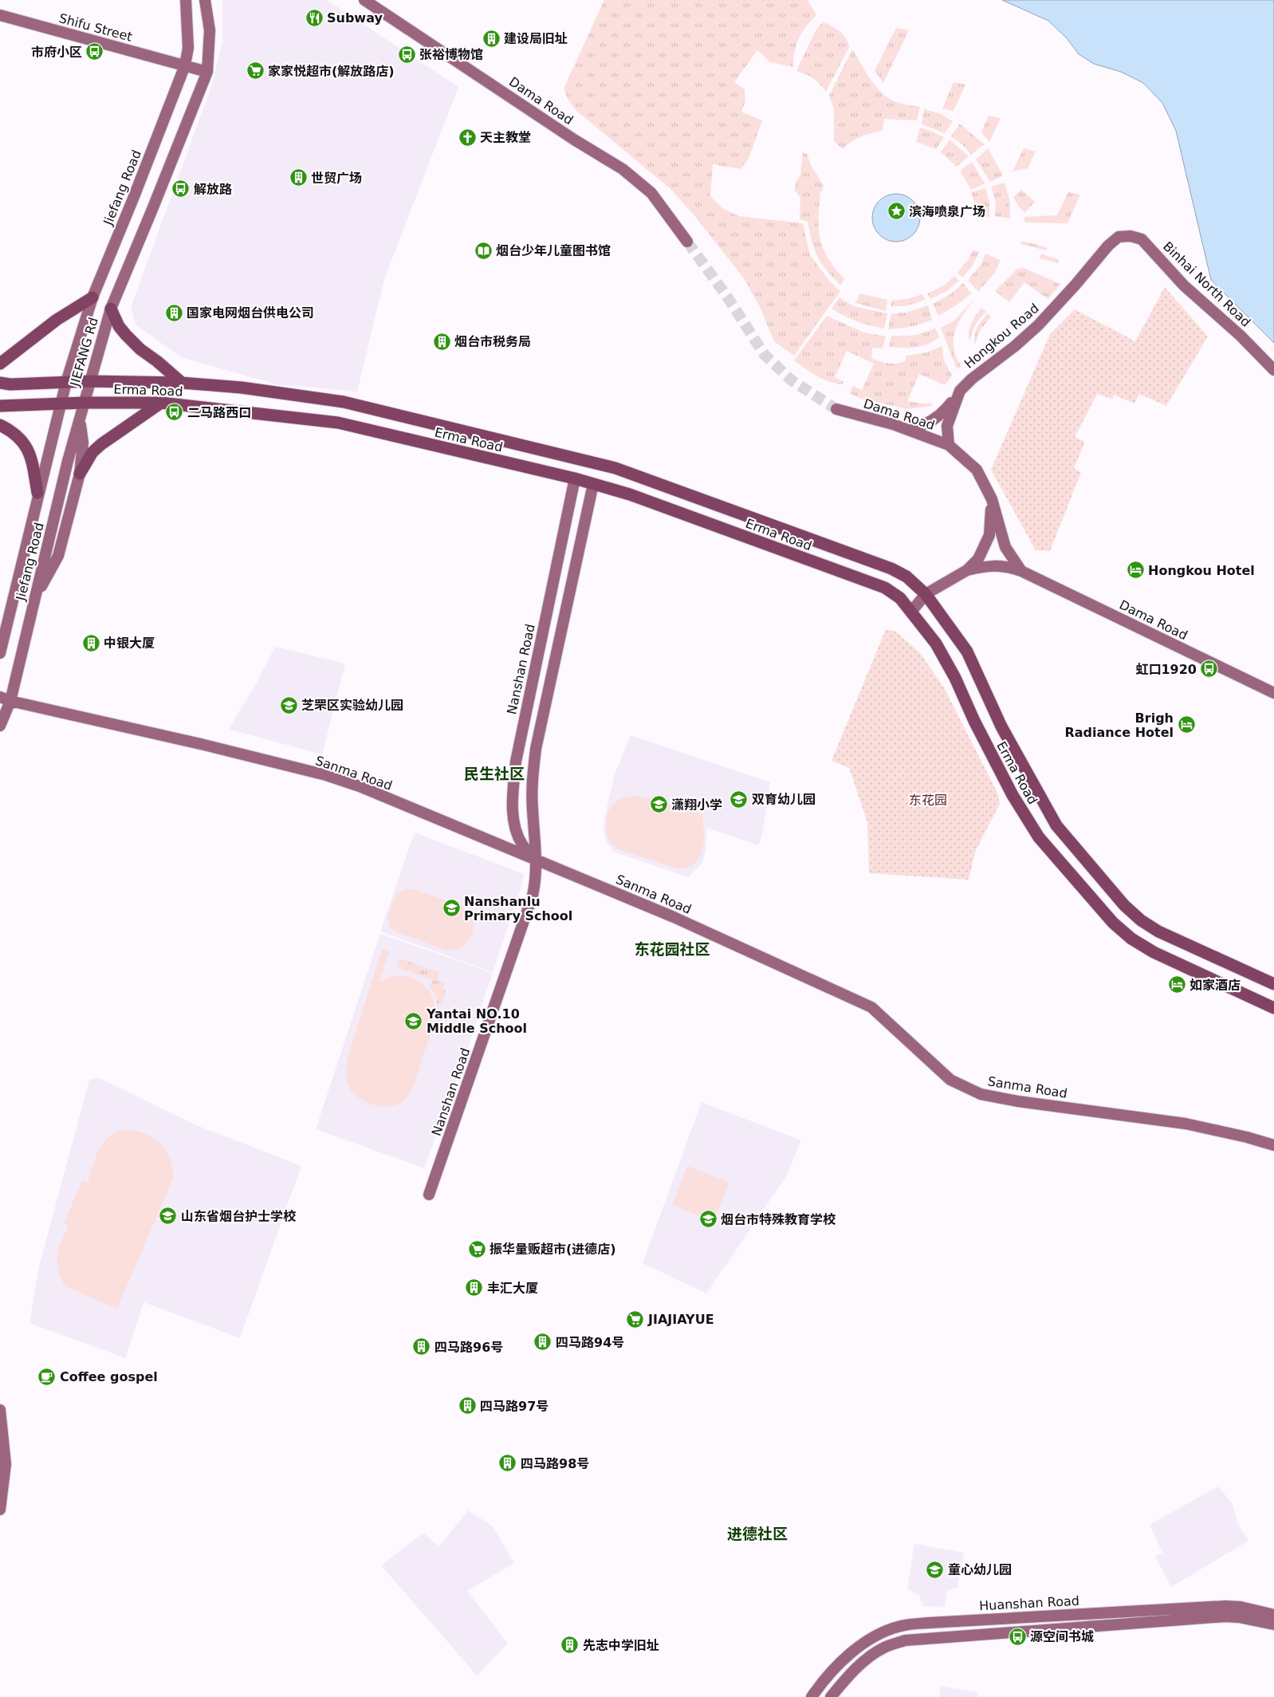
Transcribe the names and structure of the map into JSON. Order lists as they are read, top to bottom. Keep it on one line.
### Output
{"streets":{"main road":["Erma Road"],"street":["Shifu Street","Dama Road","Jiefang Road","Binhai North Road","Hongkou Road","JIEFANG Rd","Nanshan Road","Sanma Road","Huanshan Road"]},"crossings":[["Shifu Street","Jiefang Road"],["Dama Road","Hongkou Road"],["Jiefang Road","JIEFANG Rd"],["Jiefang Road","Erma Road"],["Jiefang Road","Sanma Road"],["Binhai North Road","Hongkou Road"],["JIEFANG Rd","Erma Road"],["Erma Road","Nanshan Road"],["Nanshan Road","Sanma Road"]],"districts":["民生社区","东花园社区","进德社区"],"parks":["东花园"],"places":{"restaurant":["Subway"],"building":["建设局旧址","世贸广场","国家电网烟台供电公司","烟台市税务局","中银大厦","丰汇大厦","四马路94号","四马路96号","四马路97号","四马路98号","先志中学旧址"],"bus stop":["市府小区","张裕博物馆","解放路","二马路西口","虹口1920","源空间书城"],"supermarket":["家家悦超市(解放路店)","振华量贩超市(进德店)","JIAJIAYUE"],"church":["天主教堂"],"place":["滨海喷泉广场"],"library":["烟台少年儿童图书馆"],"hotel":["Hongkou Hotel","Brigh Radiance Hotel","如家酒店"],"school or university":["芝罘区实验幼儿园","双育幼儿园","潇翔小学","Nanshanlu Primary School","Yantai NO.10 Middle School","山东省烟台护士学校","烟台市特殊教育学校","童心幼儿园"],"cafe":["Coffee gospel"]}}
